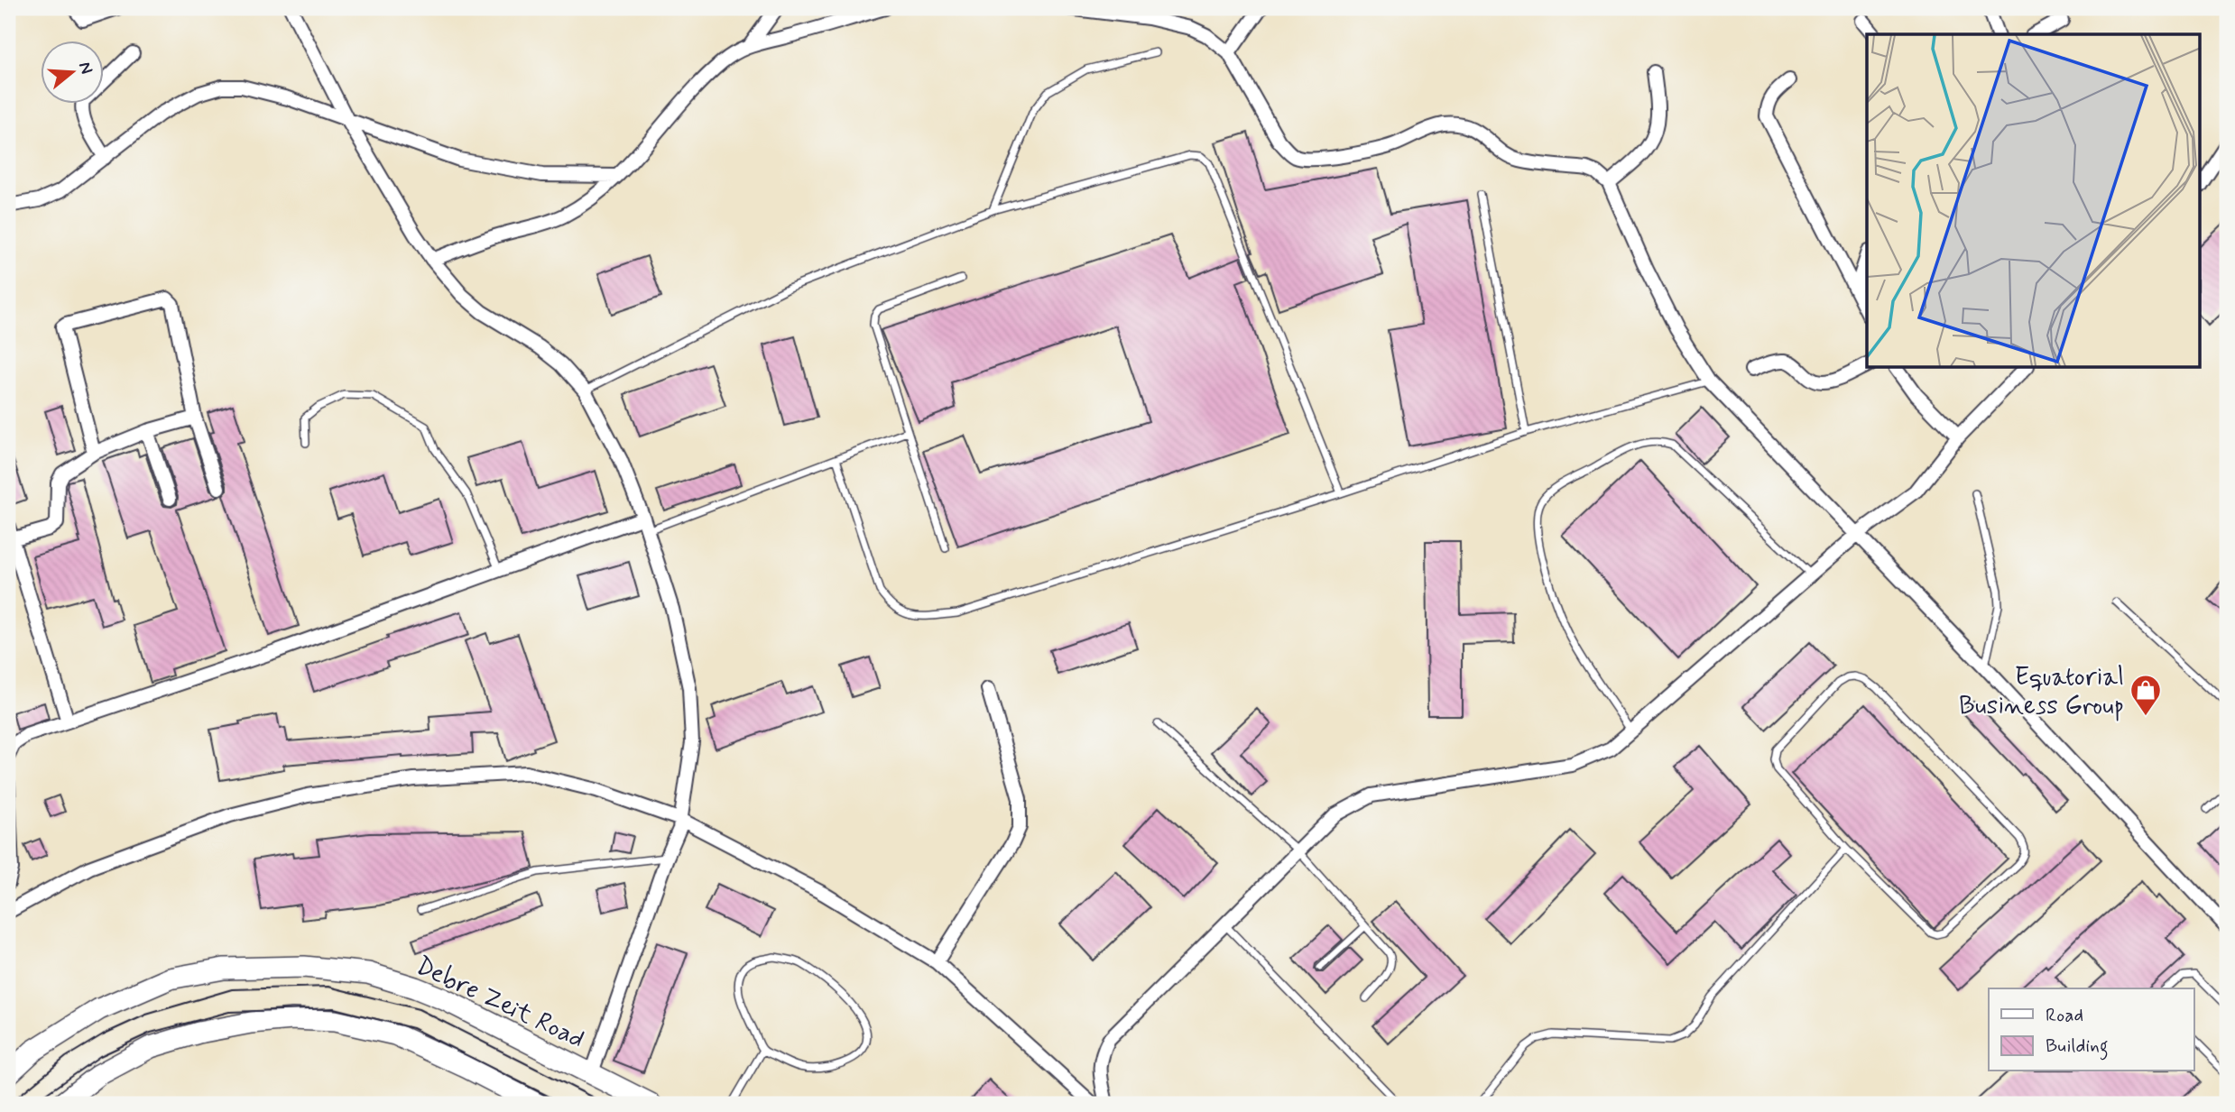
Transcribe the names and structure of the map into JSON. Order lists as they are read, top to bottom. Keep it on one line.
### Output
{"streets":{"main road":["Debre Zeit Road"]},"places":{"shop":["Equatorial Business Group"]},"legend":["Road","Building"],"north":"right"}
